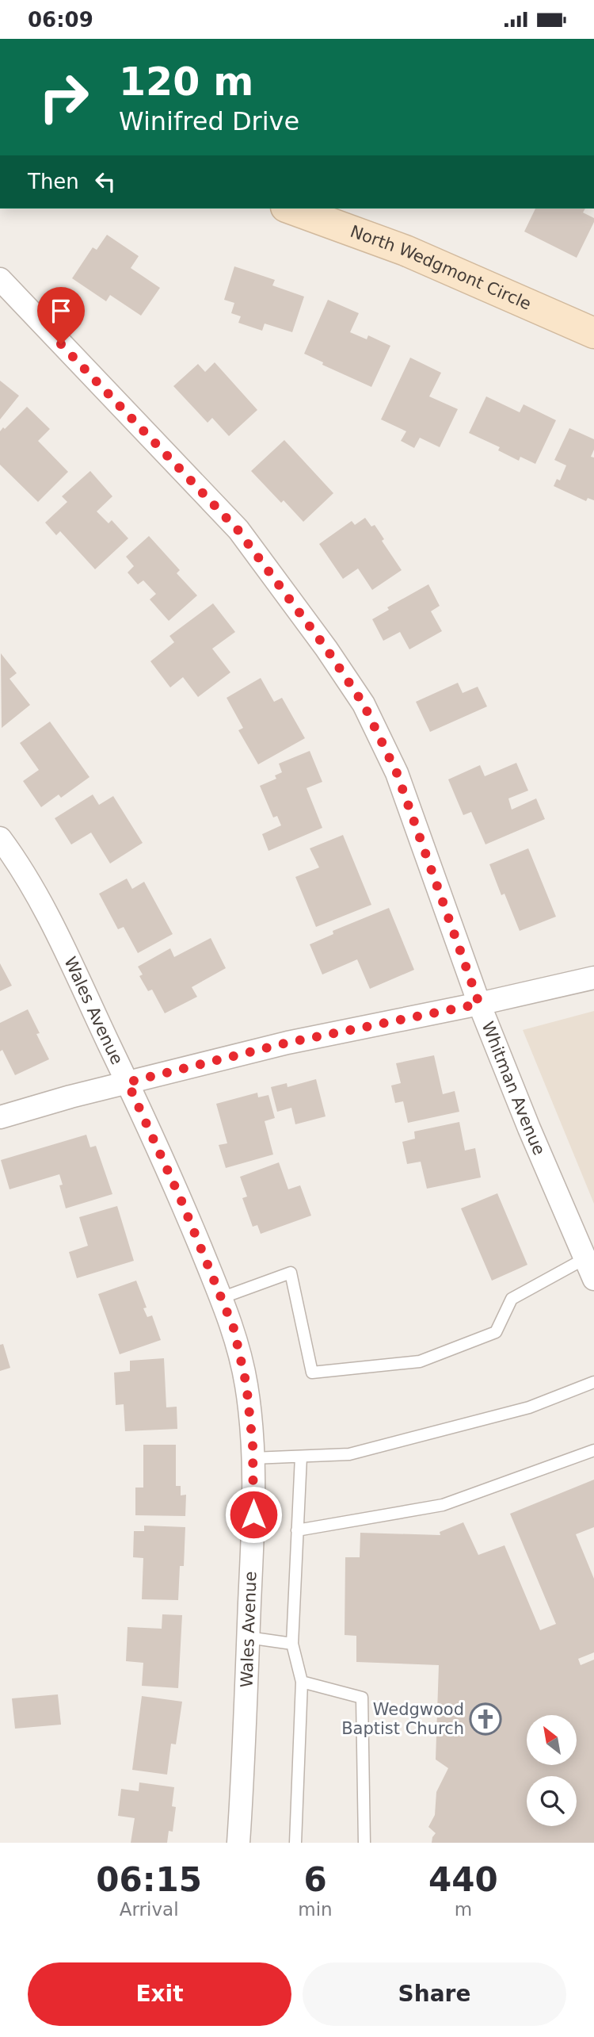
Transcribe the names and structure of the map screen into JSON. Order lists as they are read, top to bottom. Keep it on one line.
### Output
{"streets":{"street":["North Wedgmont Circle","Wales Avenue","Whitman Avenue"]},"places":{"church":["Wedgwood Baptist Church"]},"north":"top left","page":{"status":"06:09","turn":["120 m","Winifred Drive"],"then":"Then","eta":["06:15","Arrival","6","min","440","m"],"buttons":["Exit","Share"]}}
